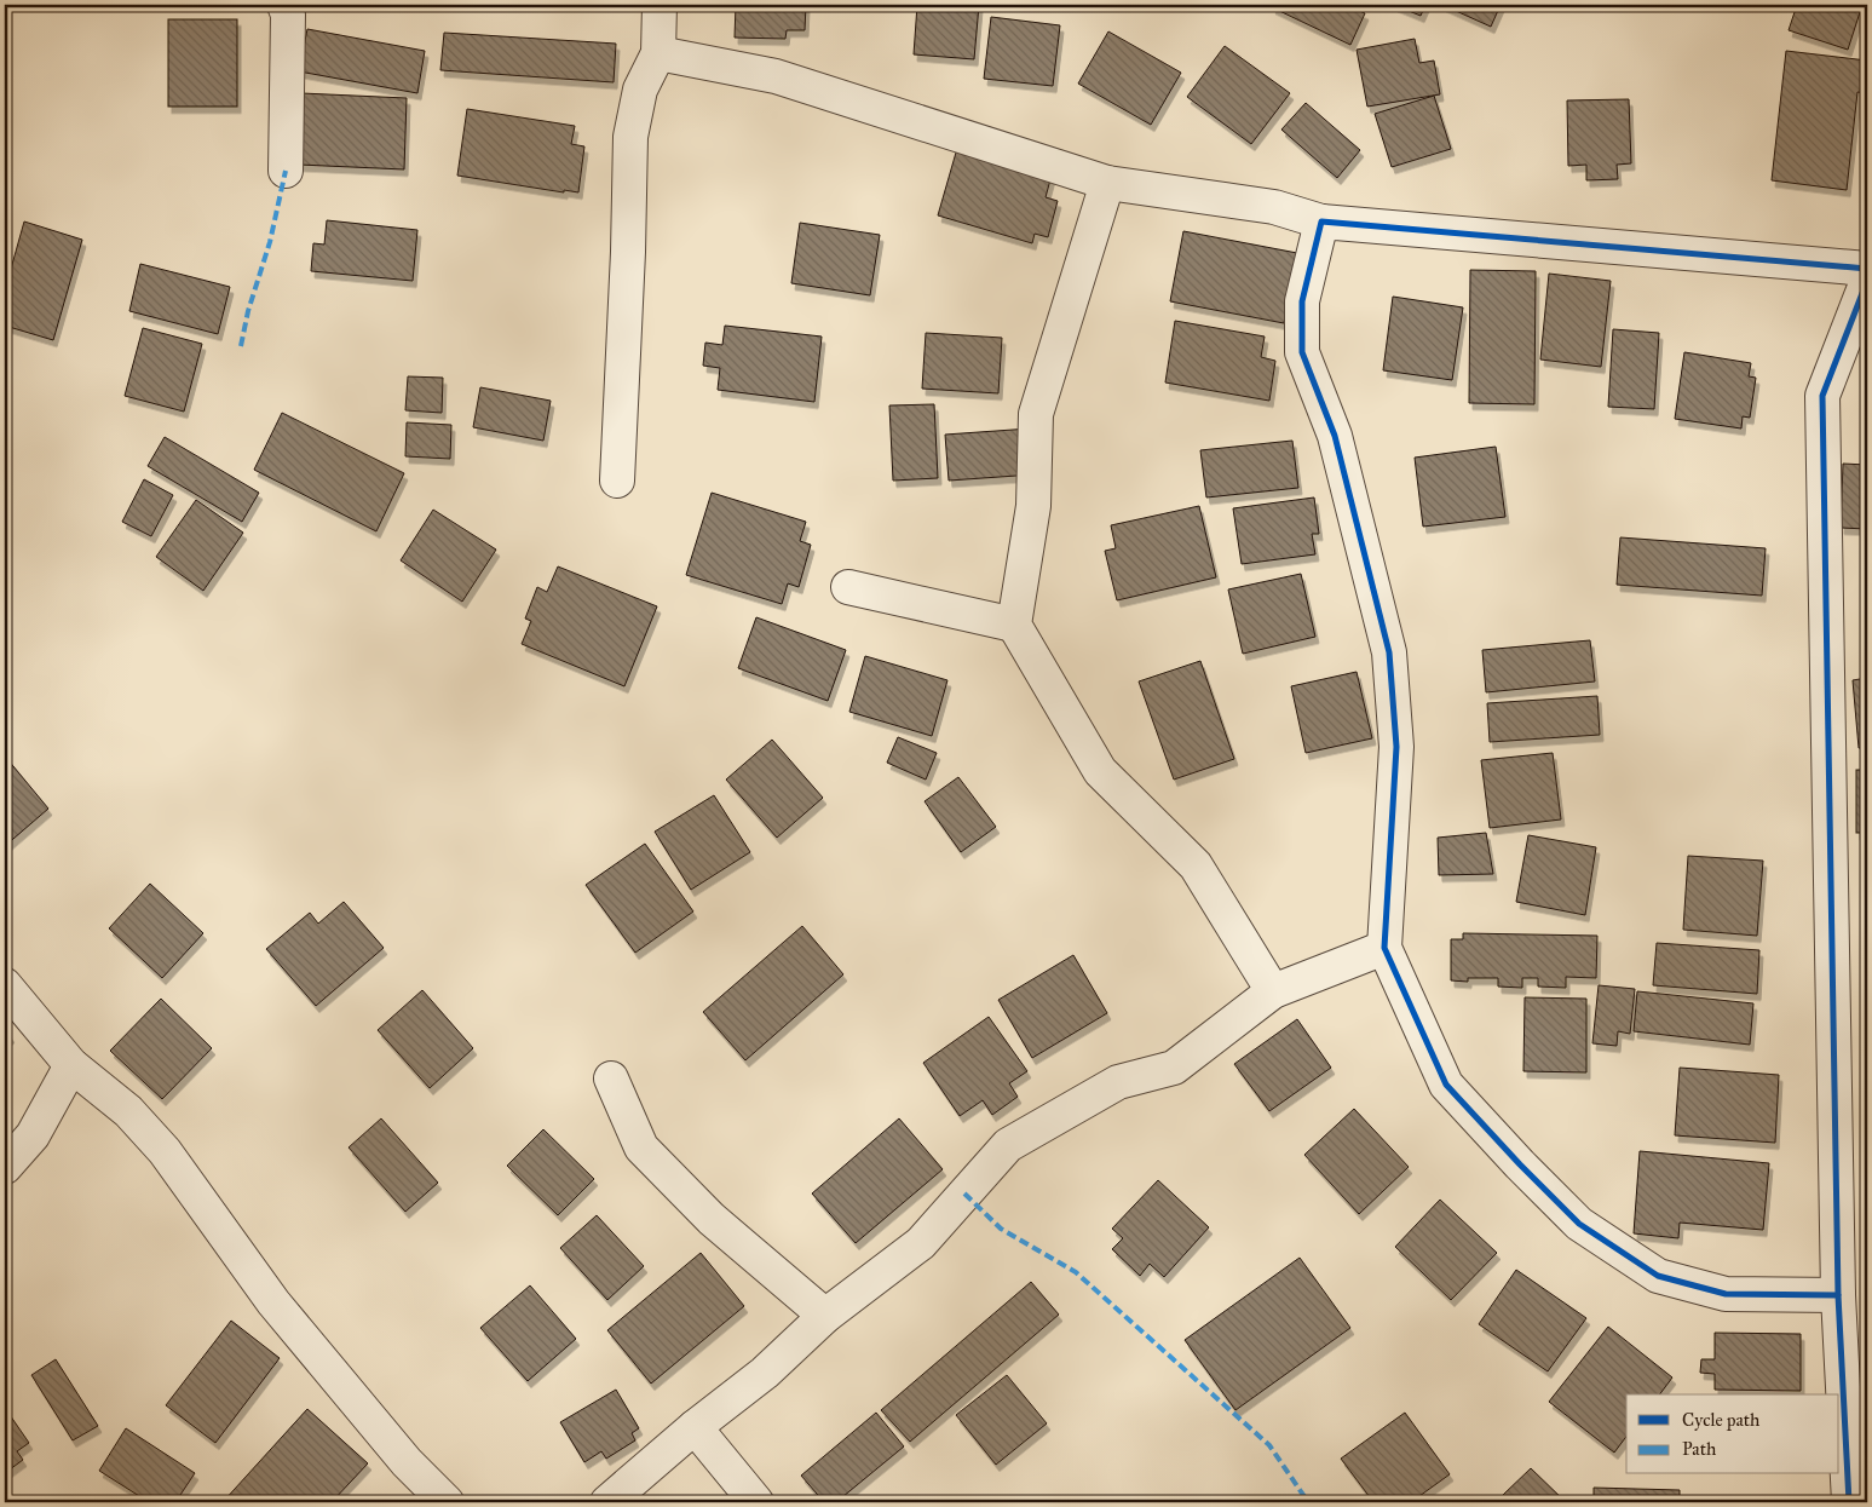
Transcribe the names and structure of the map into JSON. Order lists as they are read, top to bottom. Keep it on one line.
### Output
{"legend":["Cycle path","Path"]}
